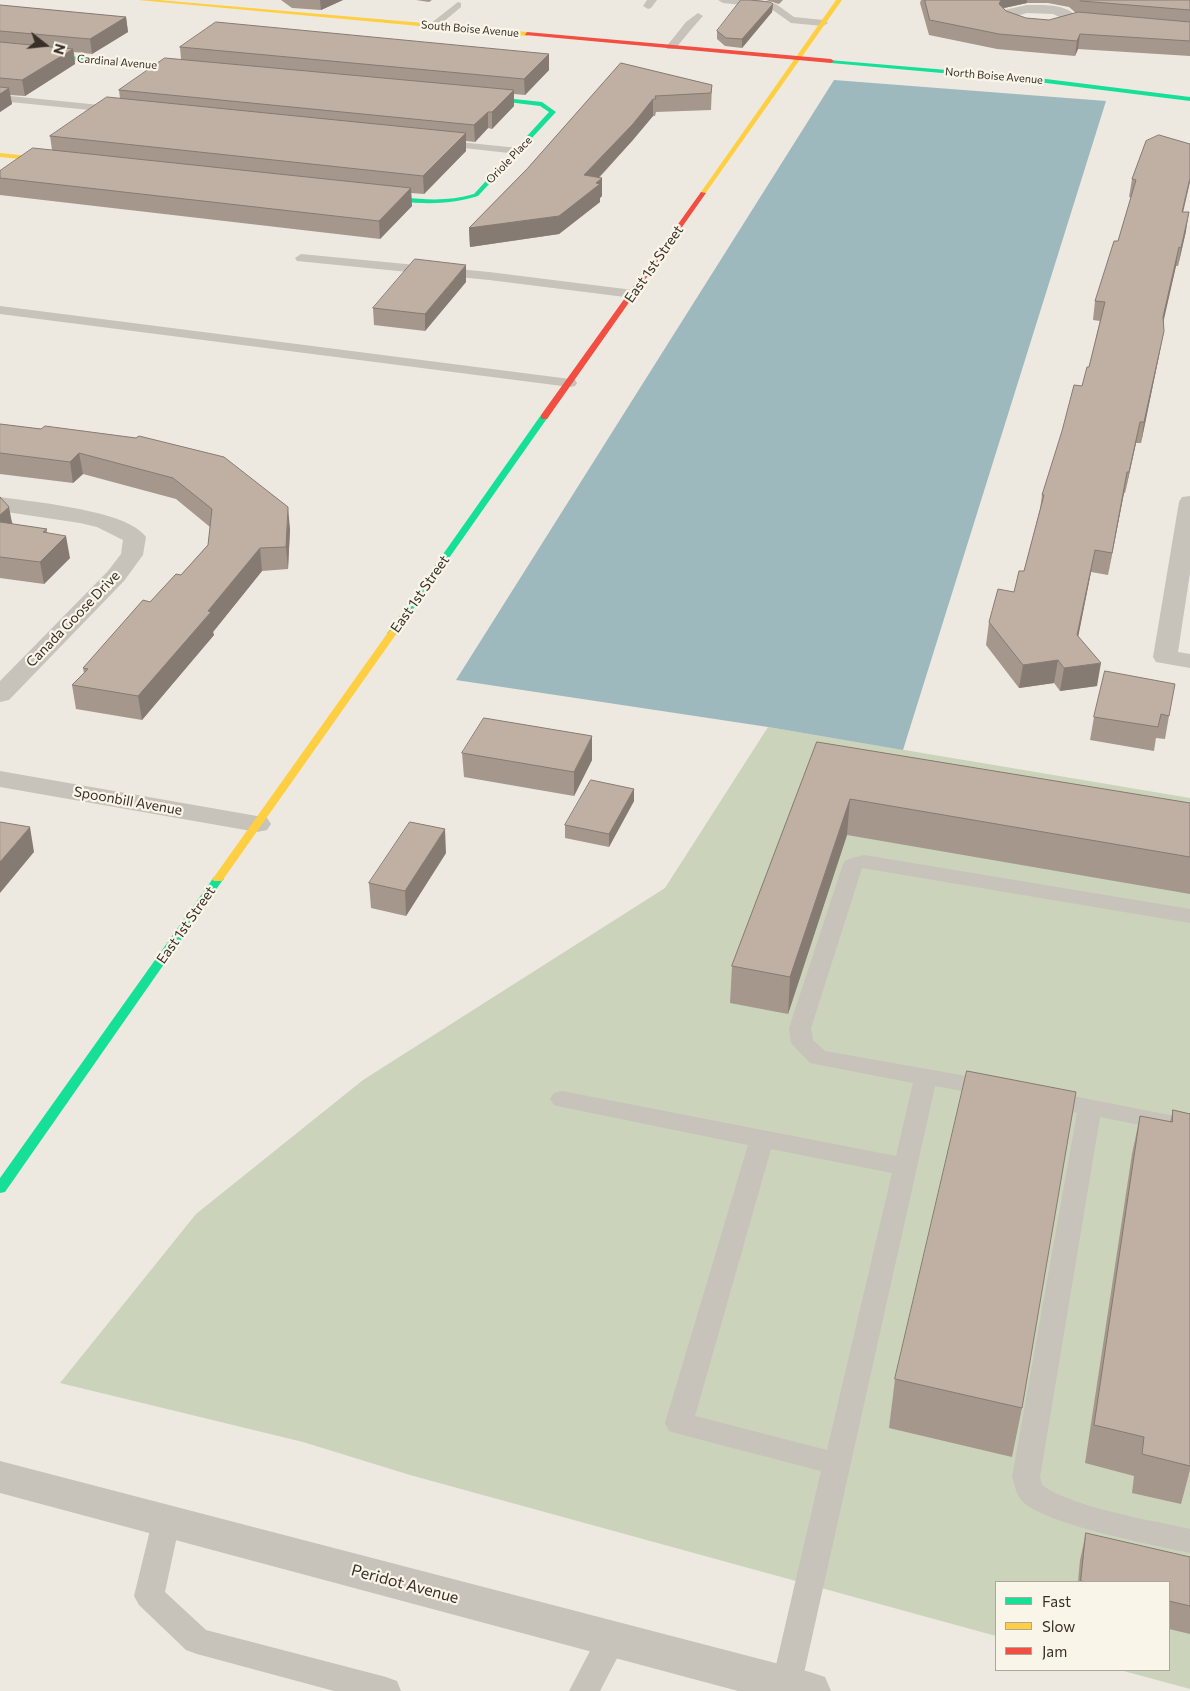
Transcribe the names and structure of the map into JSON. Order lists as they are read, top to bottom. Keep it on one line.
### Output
{"streets":{"main road":["South Boise Avenue","Cardinal Avenue","North Boise Avenue","Oriole Place","East 1st Street"],"street":["Canada Goose Drive","Spoonbill Avenue","Peridot Avenue"]},"crossings":[["South Boise Avenue","North Boise Avenue"],["South Boise Avenue","East 1st Street"],["North Boise Avenue","East 1st Street"],["East 1st Street","Spoonbill Avenue"]],"legend":["Fast","Slow","Jam"],"north":"right"}
